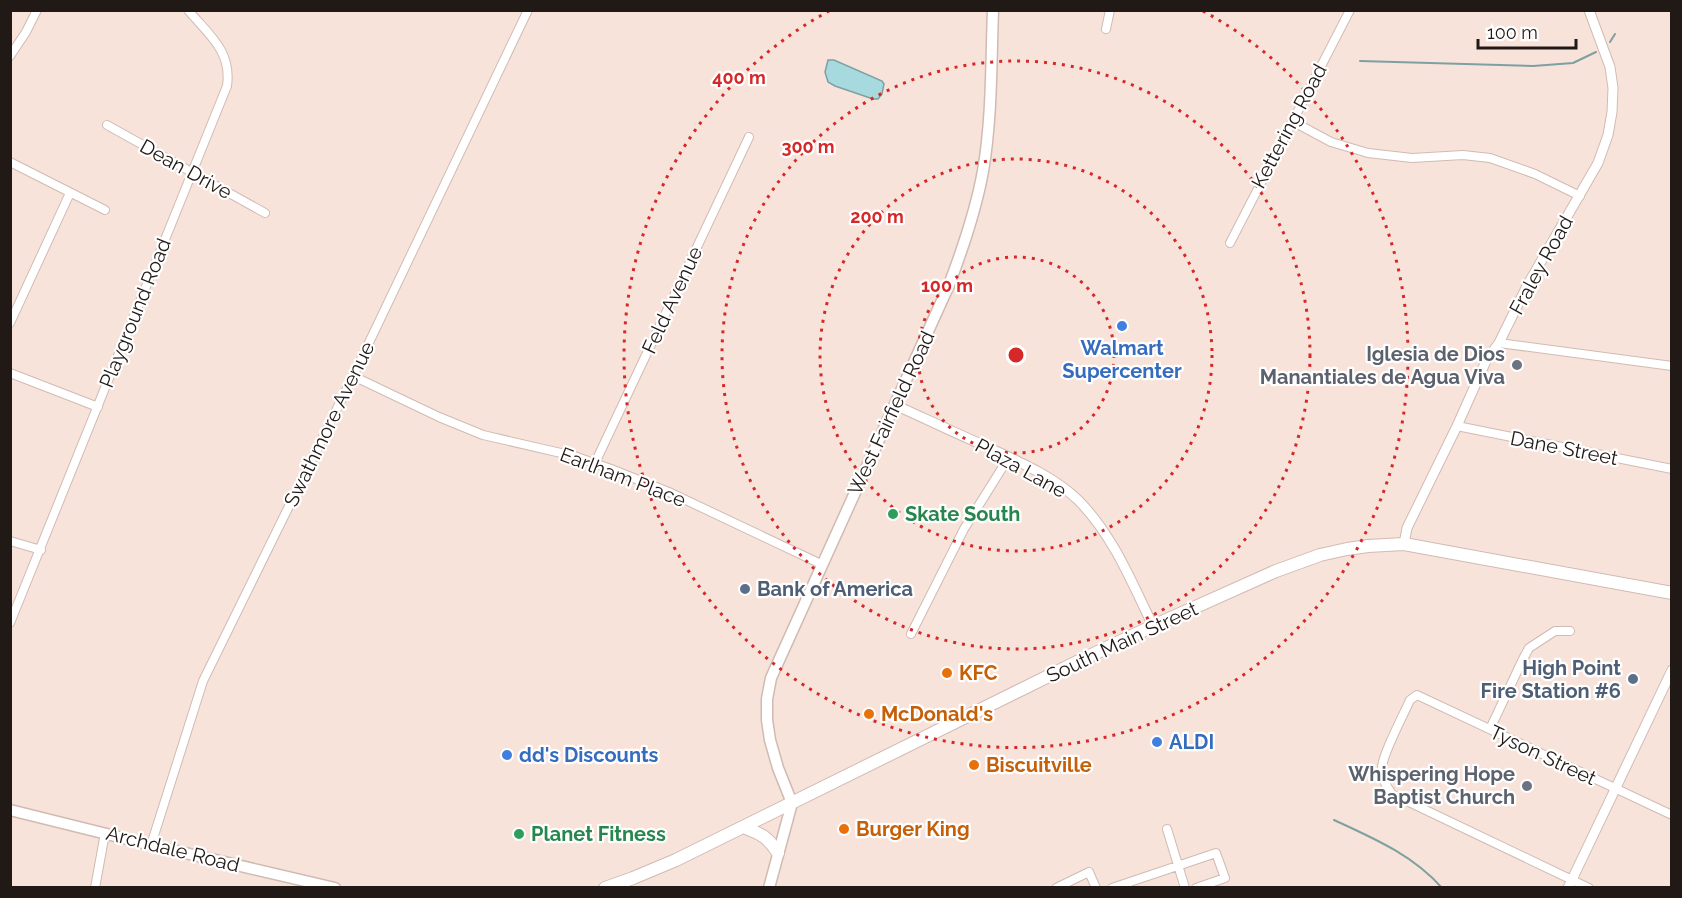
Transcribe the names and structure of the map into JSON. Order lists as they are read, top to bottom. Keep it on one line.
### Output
{"streets":{"main road":["West Fairfield Road","South Main Street","Archdale Road"],"street":["Kettering Road","Dean Drive","Fraley Road","Feld Avenue","Playground Road","Swathmore Avenue","Dane Street","Plaza Lane","Earlham Place","Tyson Street"]},"crossings":[["Dean Drive","Playground Road"],["Fraley Road","Dane Street"],["Fraley Road","South Main Street"],["Feld Avenue","Earlham Place"],["West Fairfield Road","Plaza Lane"],["West Fairfield Road","Earlham Place"],["West Fairfield Road","South Main Street"],["Swathmore Avenue","Earlham Place"],["Swathmore Avenue","Archdale Road"],["Plaza Lane","South Main Street"]],"places":["Walmart Supercenter","Iglesia de Dios Manantiales de Agua Viva","Skate South","Bank of America","KFC","High Point Fire Station #6","McDonald's","ALDI","dd's Discounts","Biscuitville","Whispering Hope Baptist Church","Burger King","Planet Fitness"],"scale_bar":"100 m","rings":["400 m","300 m","200 m","100 m"]}
